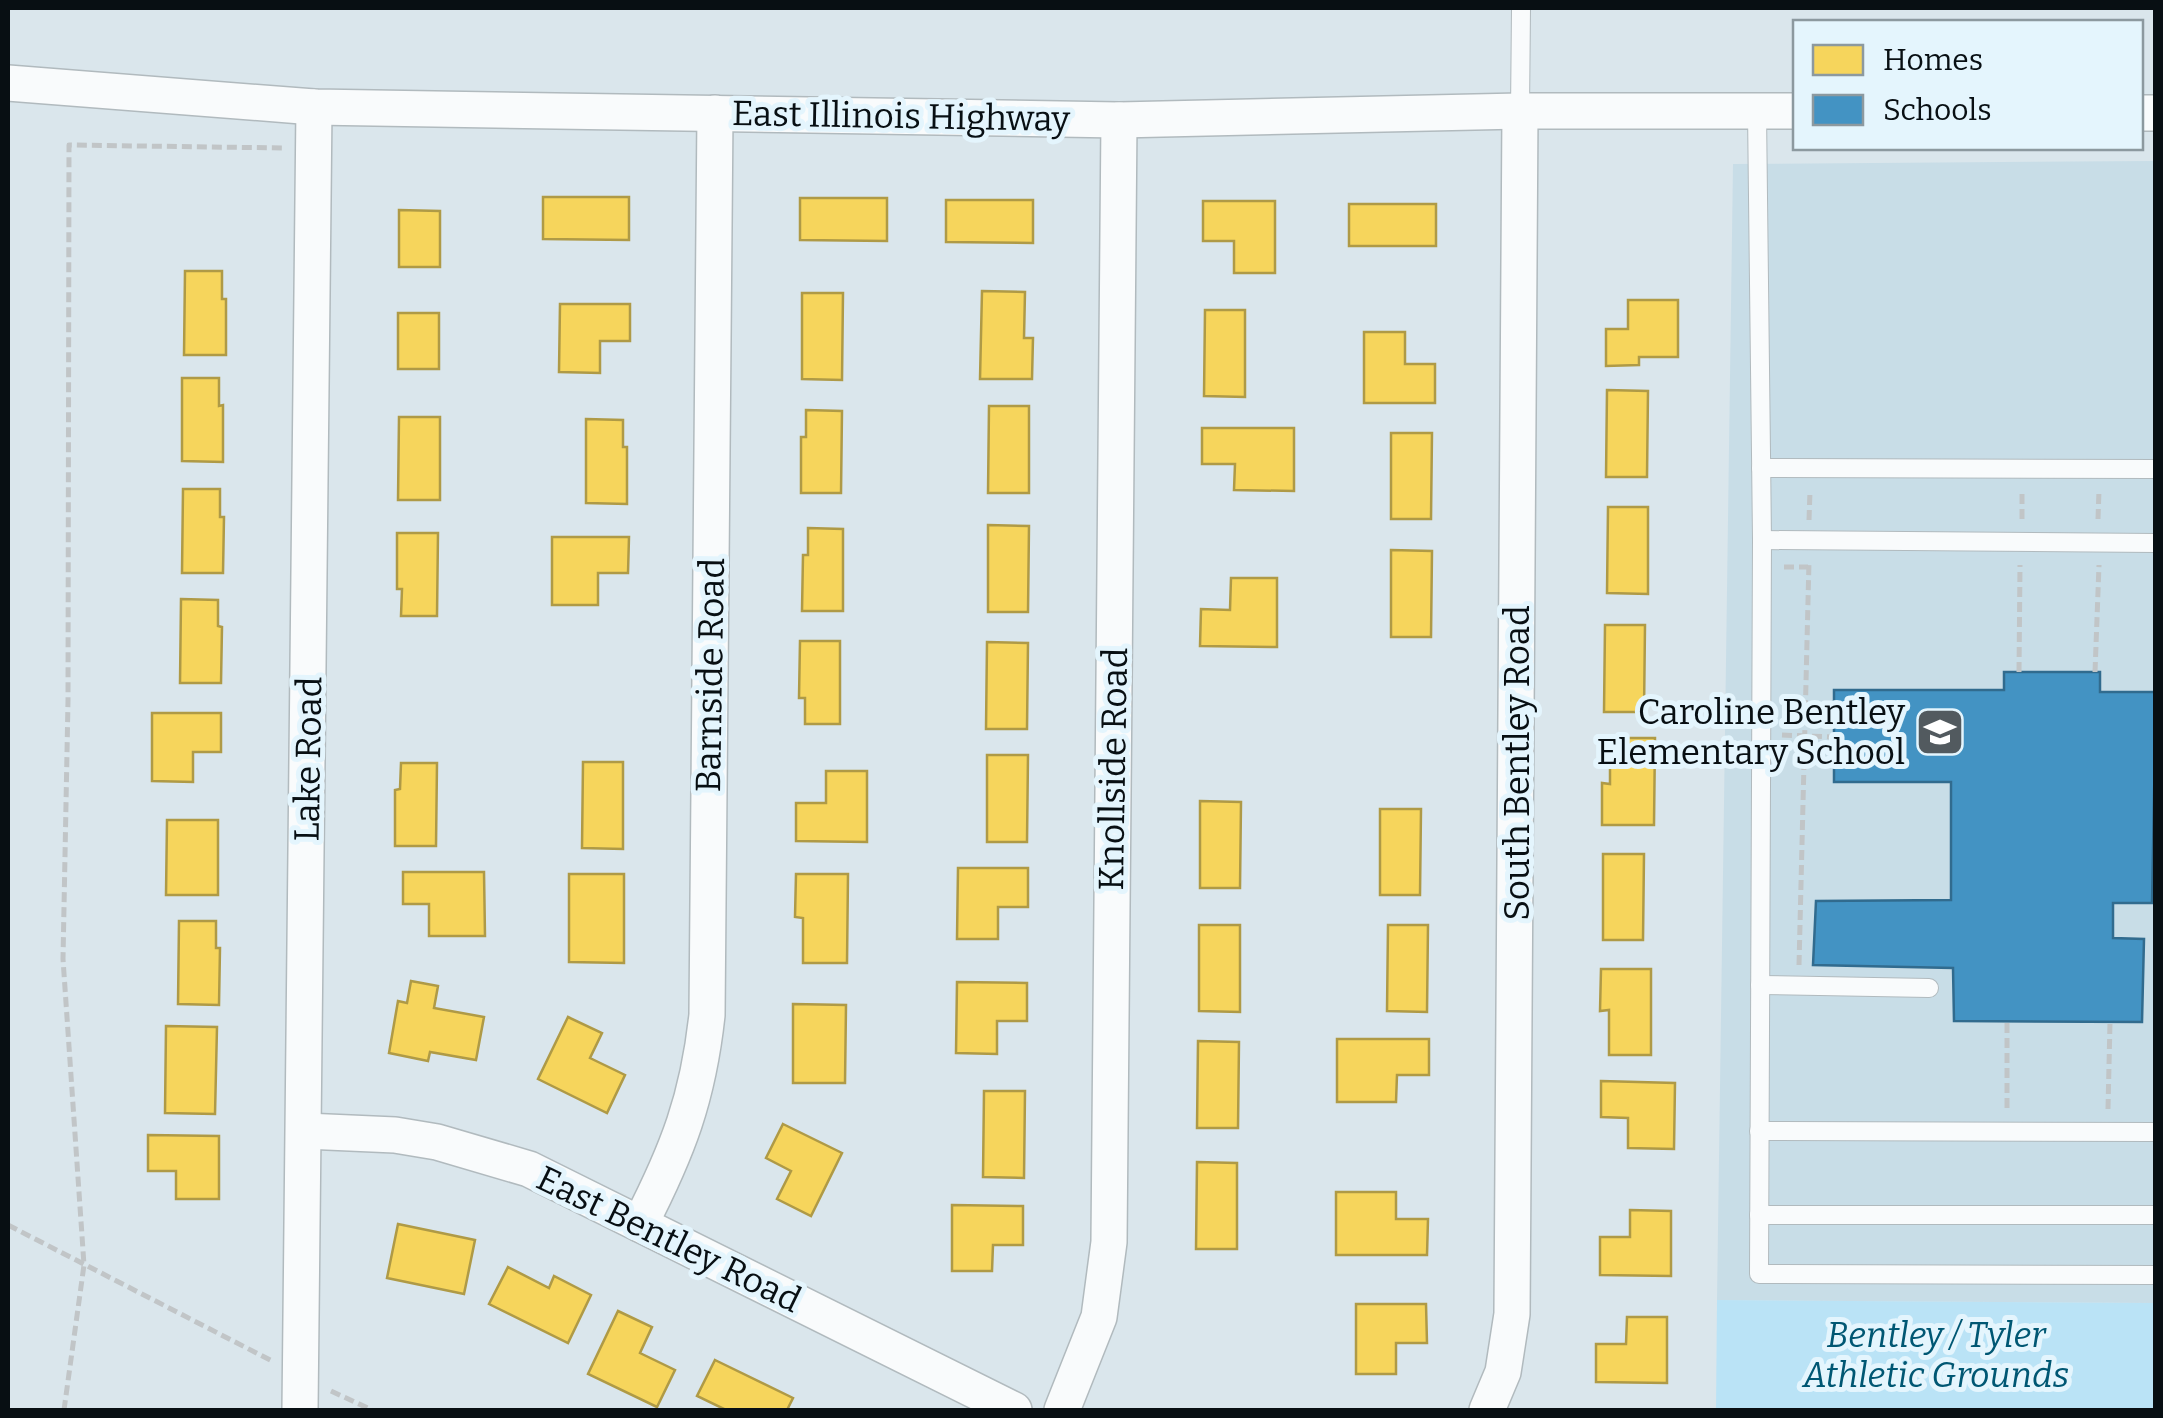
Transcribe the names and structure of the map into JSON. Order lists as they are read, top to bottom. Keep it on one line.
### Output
{"streets":{"street":["East Illinois Highway","Barnside Road","Lake Road","South Bentley Road","Knollside Road","East Bentley Road"]},"crossings":[["East Illinois Highway","Barnside Road"],["East Illinois Highway","Lake Road"],["East Illinois Highway","South Bentley Road"],["East Illinois Highway","Knollside Road"],["Barnside Road","East Bentley Road"],["Lake Road","East Bentley Road"]],"parks":["Bentley / Tyler Athletic Grounds"],"places":{"school or university":["Caroline Bentley Elementary School"]},"legend":["Homes","Schools"]}
